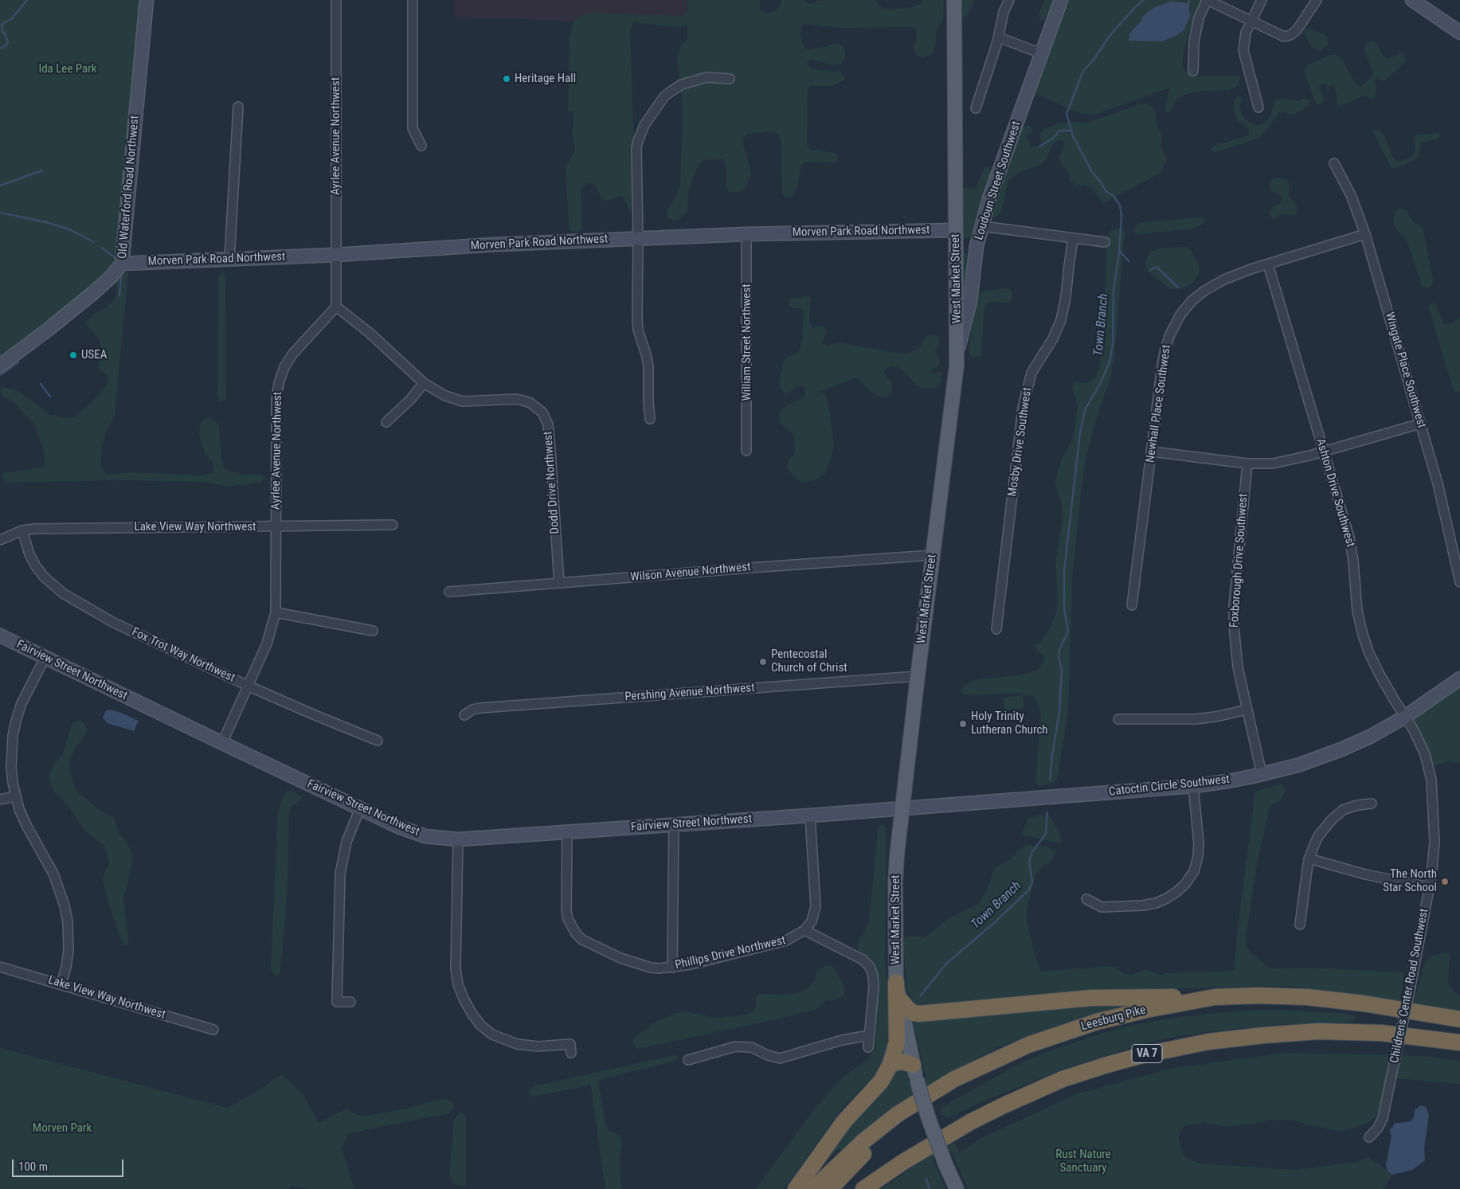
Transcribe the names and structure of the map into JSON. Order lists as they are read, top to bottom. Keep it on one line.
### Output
{"streets":{"highway":["Leesburg Pike","VA 7"],"main road":["West Market Street"],"street":["Ayrlee Avenue Northwest","Loudoun Street Southwest","Old Waterford Road Northwest","Morven Park Road Northwest","William Street Northwest","Wingate Place Southwest","Newhall Place Southwest","Mosby Drive Southwest","Dodd Drive Northwest","Ashton Drive Southwest","Lake View Way Northwest","Foxborough Drive Southwest","Wilson Avenue Northwest","Fox Trot Way Northwest","Fairview Street Northwest","Pershing Avenue Northwest","Catoctin Circle Southwest","Phillips Drive Northwest","Childrens Center Road Southwest"]},"crossings":[["Ayrlee Avenue Northwest","Morven Park Road Northwest"],["Ayrlee Avenue Northwest","Dodd Drive Northwest"],["Ayrlee Avenue Northwest","Lake View Way Northwest"],["Ayrlee Avenue Northwest","Fox Trot Way Northwest"],["Ayrlee Avenue Northwest","Fairview Street Northwest"],["Loudoun Street Southwest","West Market Street"],["Old Waterford Road Northwest","Morven Park Road Northwest"],["Morven Park Road Northwest","West Market Street"],["Morven Park Road Northwest","William Street Northwest"],["West Market Street","Wilson Avenue Northwest"],["West Market Street","Fairview Street Northwest"],["West Market Street","Pershing Avenue Northwest"],["West Market Street","Catoctin Circle Southwest"],["Wingate Place Southwest","Newhall Place Southwest"],["Newhall Place Southwest","Ashton Drive Southwest"],["Dodd Drive Northwest","Wilson Avenue Northwest"],["Ashton Drive Southwest","Catoctin Circle Southwest"],["Ashton Drive Southwest","Childrens Center Road Southwest"],["Lake View Way Northwest","Fox Trot Way Northwest"],["Foxborough Drive Southwest","Catoctin Circle Southwest"],["Fairview Street Northwest","Catoctin Circle Southwest"],["Fairview Street Northwest","Phillips Drive Northwest"],["Catoctin Circle Southwest","Childrens Center Road Southwest"]],"water":["Town Branch"],"parks":["Ida Lee Park","Morven Park","Rust Nature Sanctuary"],"places":["Heritage Hall","USEA","Pentecostal Church of Christ","Holy Trinity Lutheran Church","The North Star School"],"scale_bar":"100 m"}
